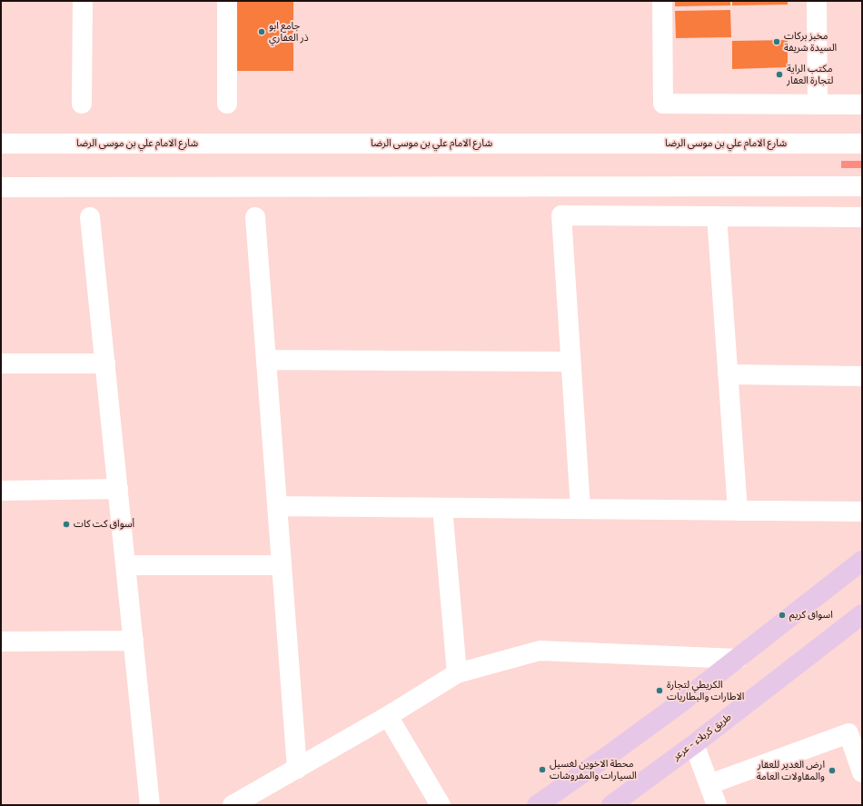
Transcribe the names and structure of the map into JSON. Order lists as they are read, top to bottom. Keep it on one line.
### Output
{"streets":{"main road":["طريق كربلاء - عرعر"],"street":["شارع الامام علي بن موسى الرضا"]},"places":["جامع ابو ذر الغفاري","مخبز بركات السيدة شريفة","مكتب الراية لتجارة العقار","أسواق كت كات","اسواق كريم","الكريطي لتجارة الاطارات والبطاريات","محطة الاخوين لغسيل السيارات والمفروشات","ارض الغدير للعقار والمقاولات العامة"]}
